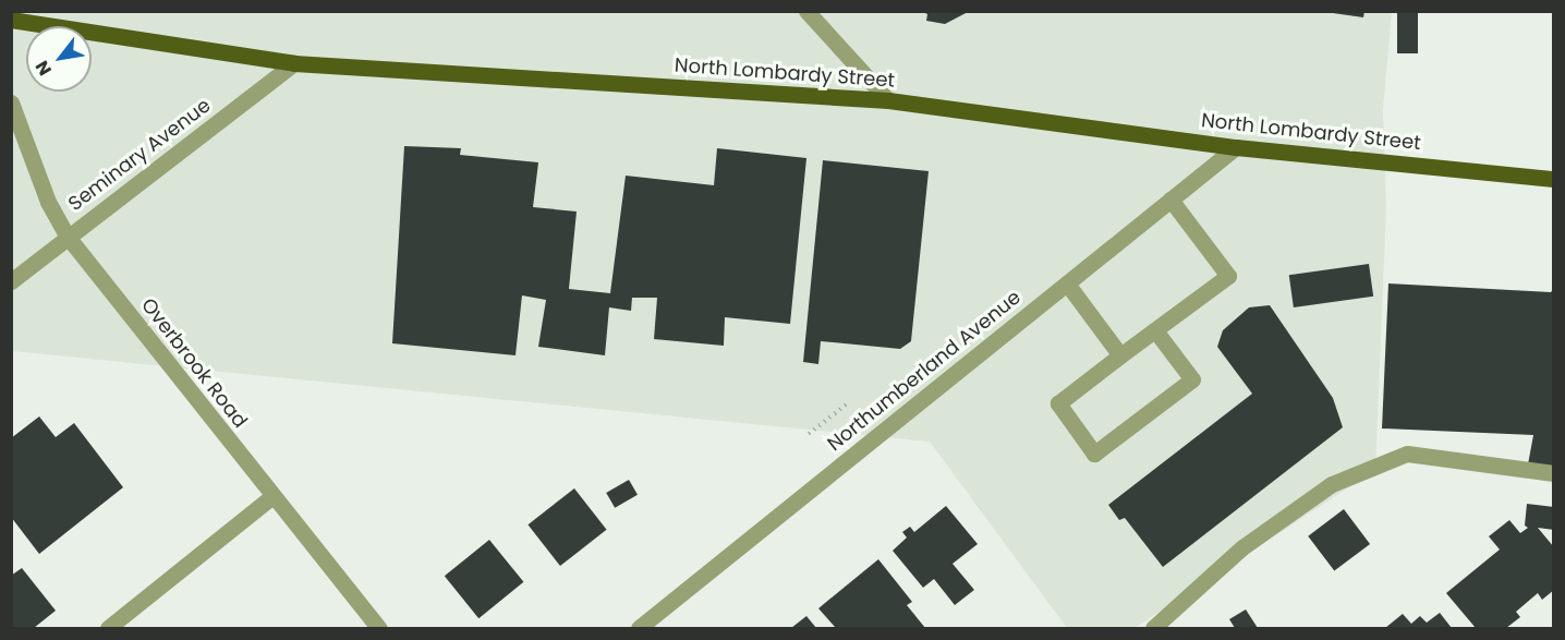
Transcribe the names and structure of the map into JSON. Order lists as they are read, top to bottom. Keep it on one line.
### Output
{"streets":{"main road":["North Lombardy Street"],"street":["Seminary Avenue","Overbrook Road","Northumberland Avenue"]},"crossings":[["North Lombardy Street","Seminary Avenue"],["North Lombardy Street","Northumberland Avenue"],["Seminary Avenue","Overbrook Road"]],"north":"bottom left"}
